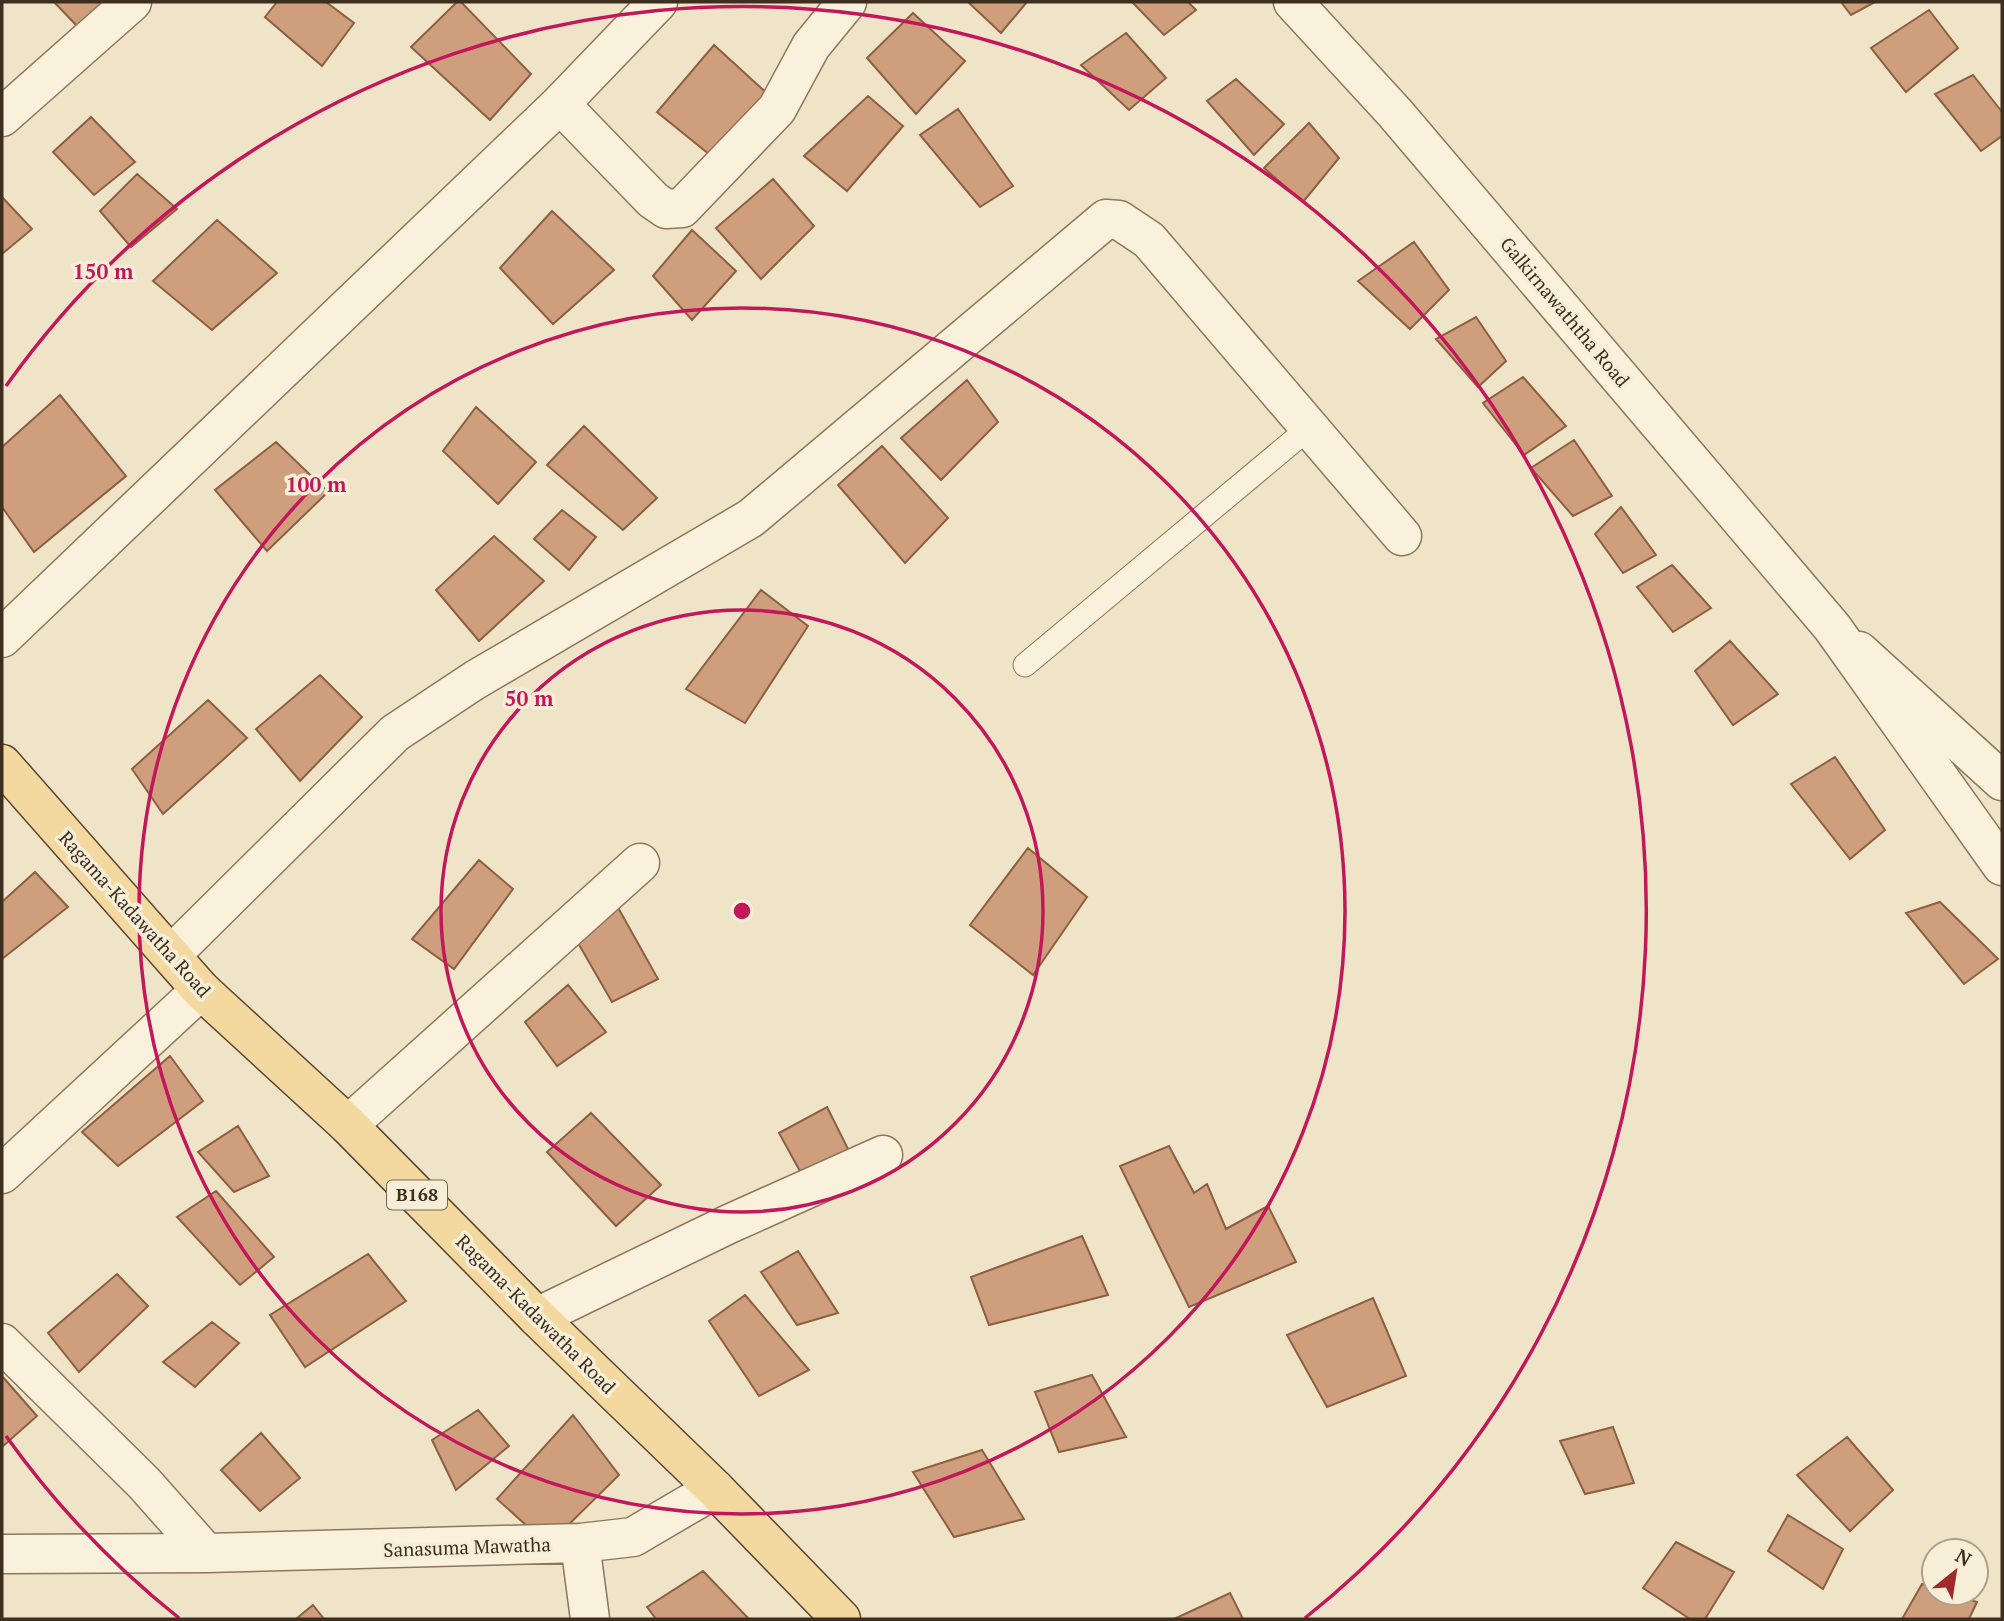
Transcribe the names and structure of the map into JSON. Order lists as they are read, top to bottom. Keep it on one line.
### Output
{"streets":{"main road":["Ragama-Kadawatha Road","B168"],"street":["Galkirnawaththa Road","Sanasuma Mawatha"]},"crossings":[["Ragama-Kadawatha Road","Sanasuma Mawatha"]],"north":"top right","rings":["150 m","100 m","50 m"]}
